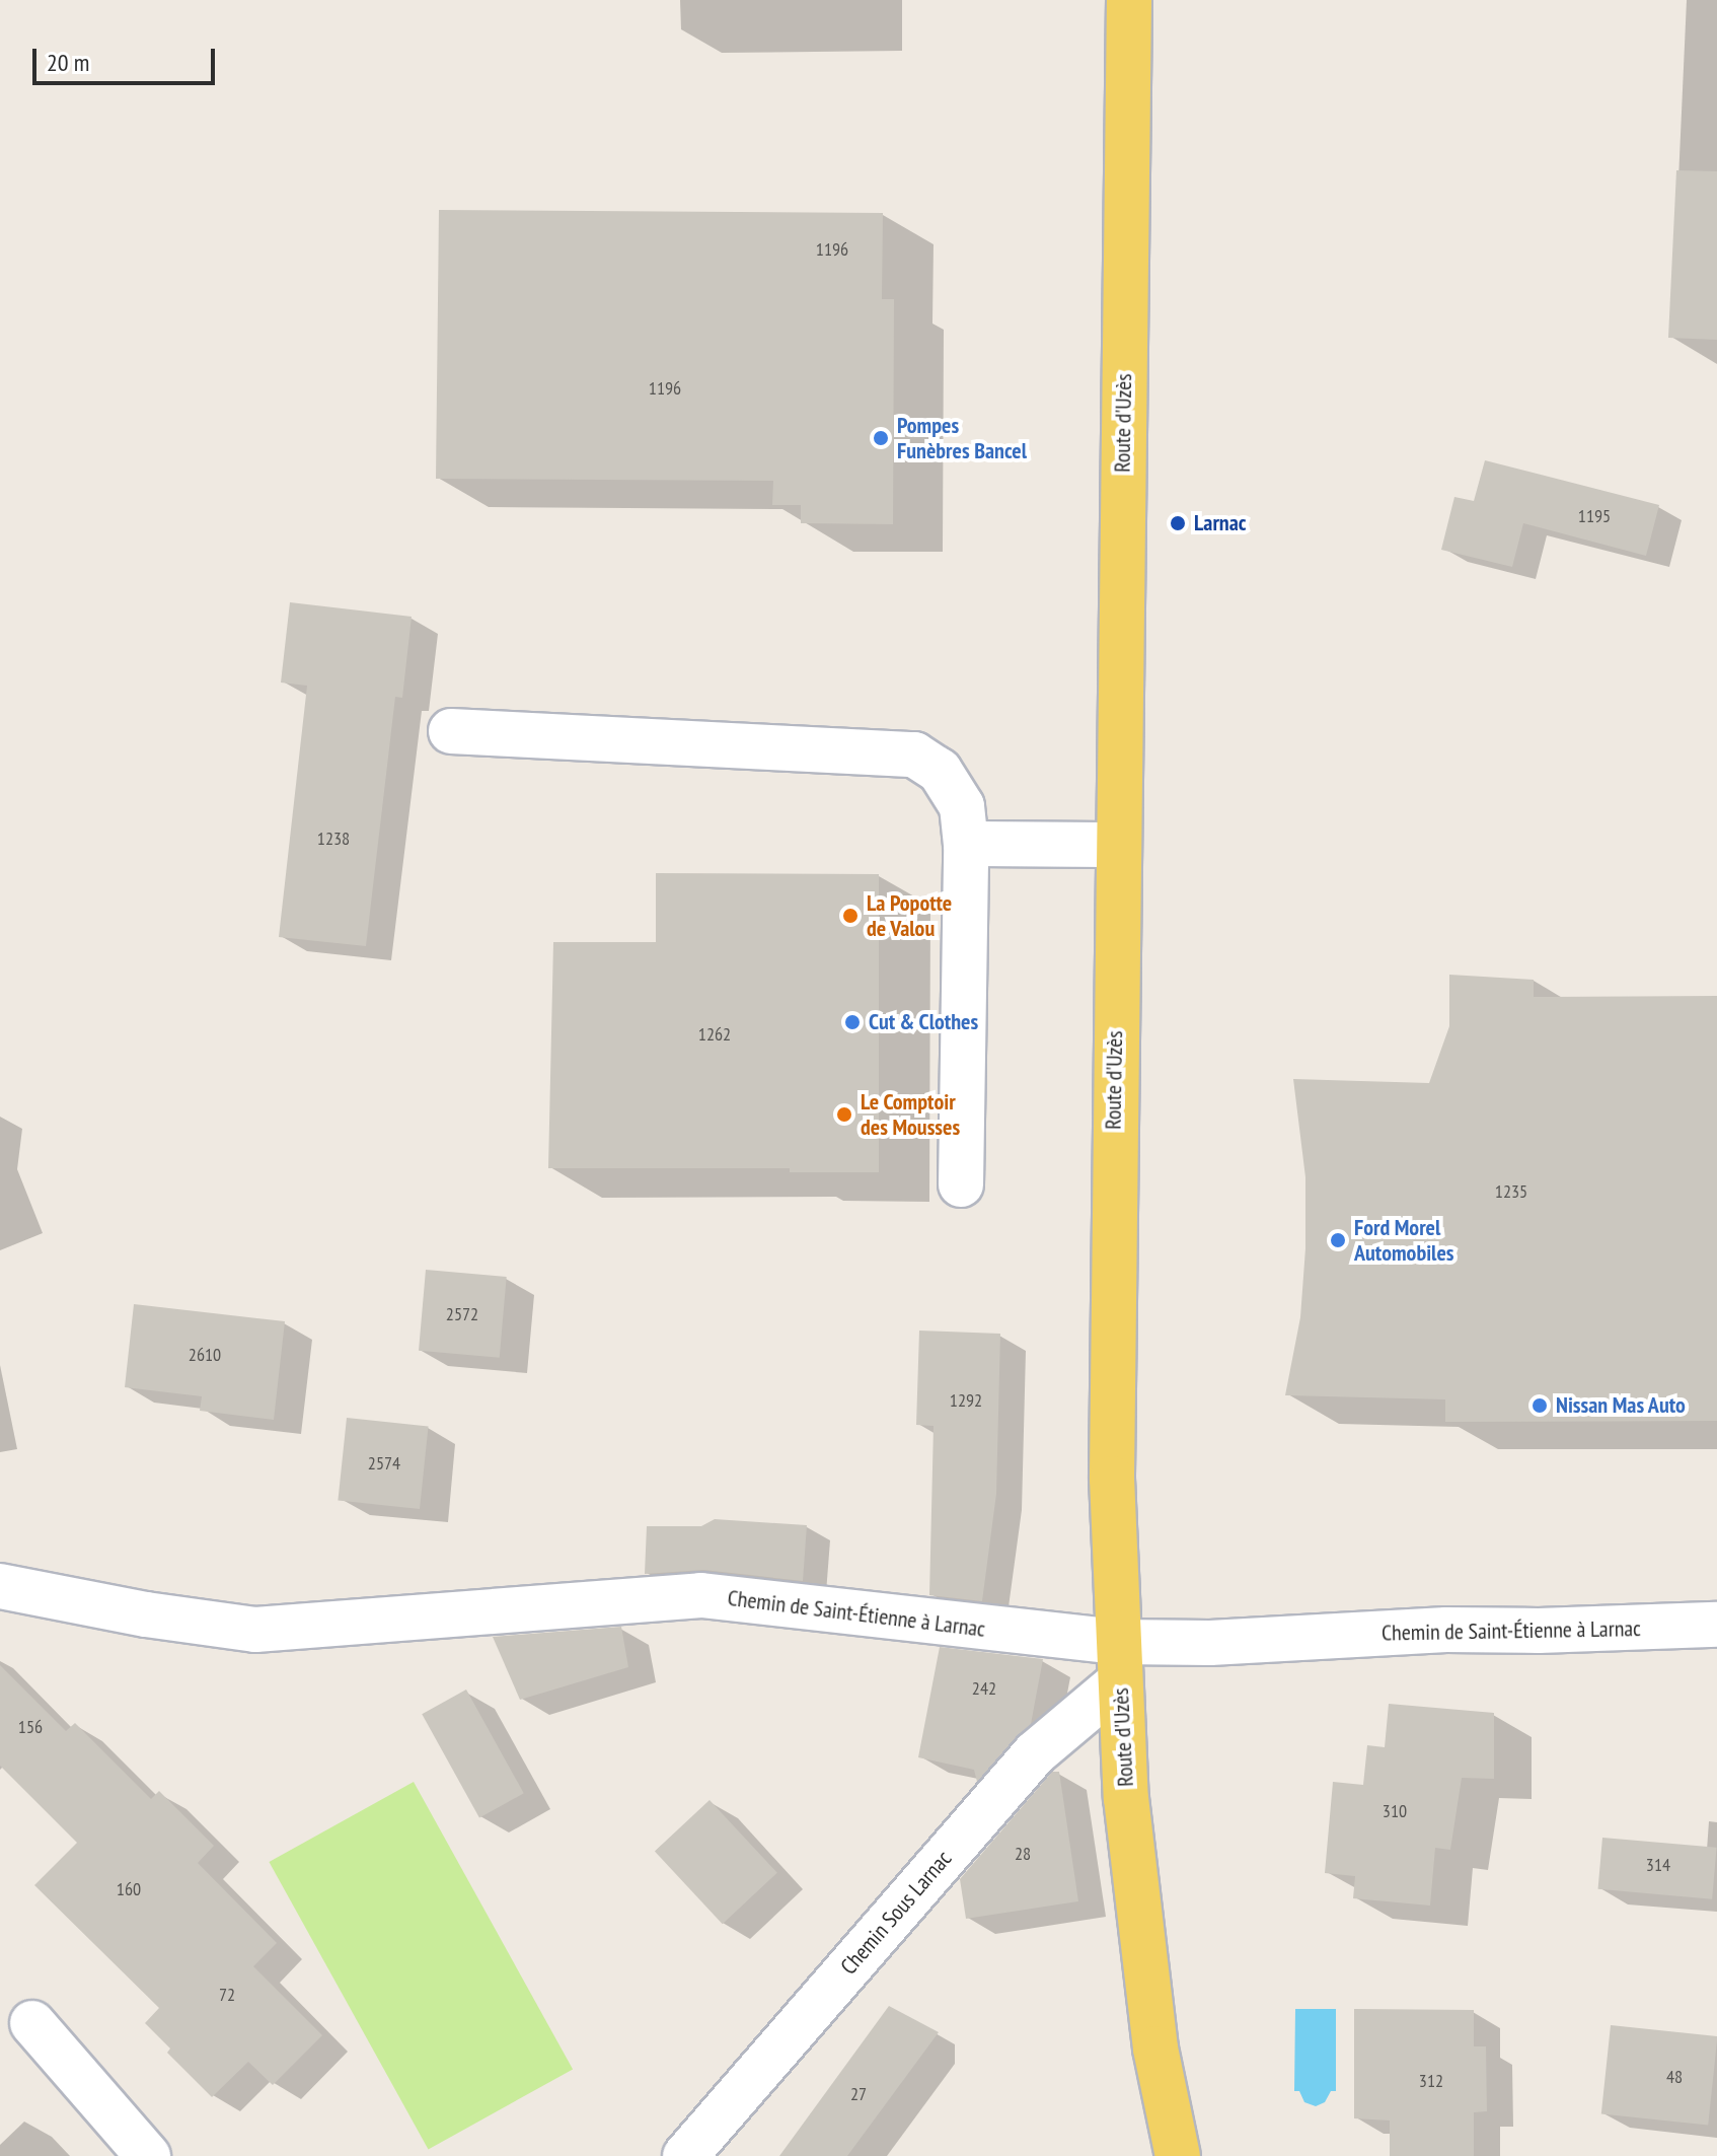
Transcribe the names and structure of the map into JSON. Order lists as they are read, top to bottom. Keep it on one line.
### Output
{"streets":{"main road":["Route d'Uzès"],"street":["Chemin de Saint-Étienne à Larnac","Chemin Sous Larnac"]},"crossings":[["Route d'Uzès","Chemin de Saint-Étienne à Larnac"],["Route d'Uzès","Chemin Sous Larnac"],["Chemin de Saint-Étienne à Larnac","Chemin Sous Larnac"]],"places":["Pompes Funèbres Bancel","Larnac","La Popotte de Valou","Cut & Clothes","Le Comptoir des Mousses","Ford Morel Automobiles","Nissan Mas Auto"],"house_numbers":["1196","1196","1195","1238","1262","1235","2572","2610","1292","2574","242","156","310","28","314","160","72","48","312","27"],"scale_bar":"20 m"}
